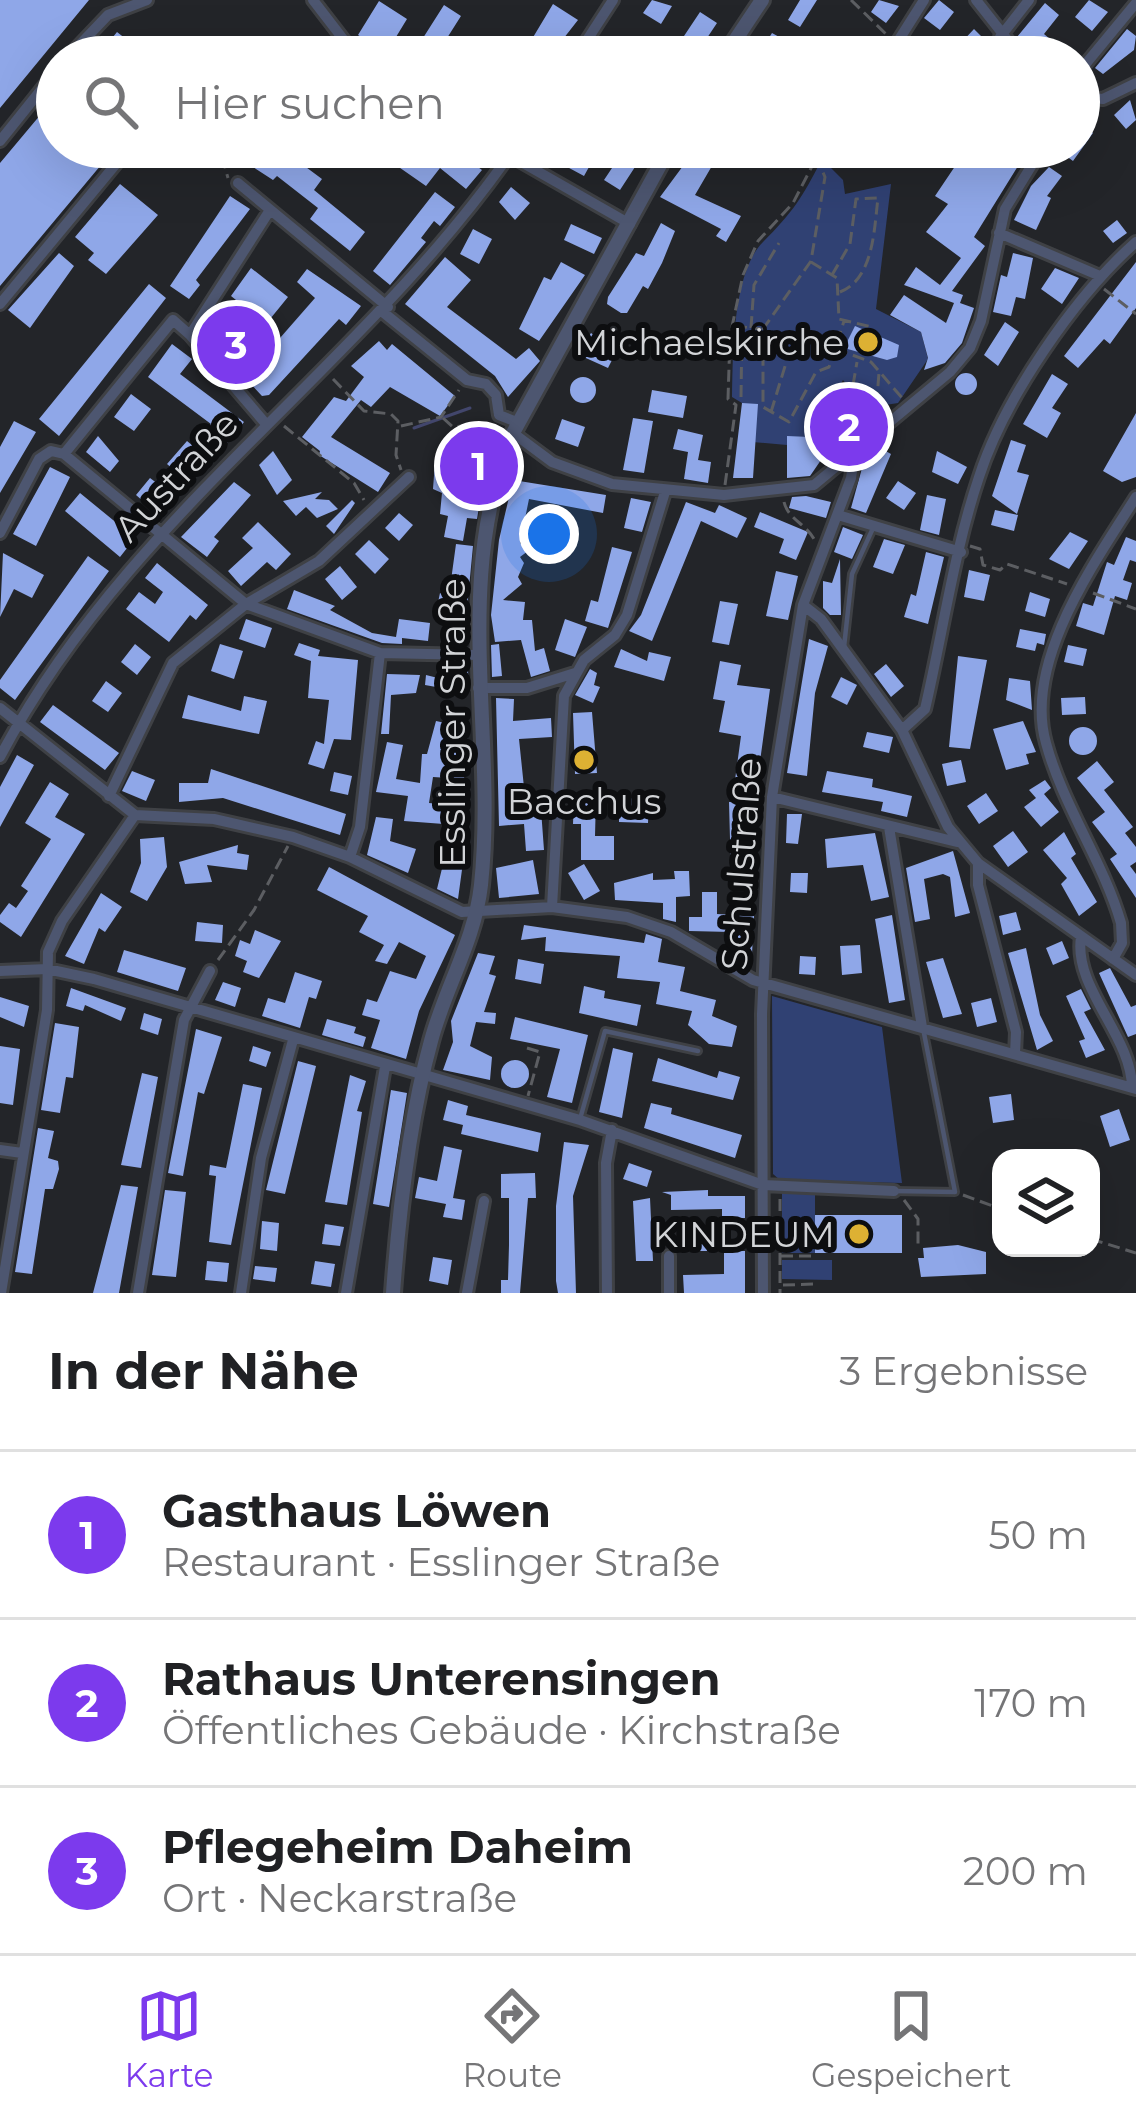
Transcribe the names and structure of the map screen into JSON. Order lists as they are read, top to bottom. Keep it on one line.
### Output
{"streets":{"street":["Austraße","Esslinger Straße","Schulstraße"]},"places":["Michaelskirche","Bacchus","KINDEUM"],"page":{"search":"Hier suchen","pins":["3","2","1"],"heading":["In der Nähe","3 Ergebnisse"],"list":[{"mark":"1","name":"Gasthaus Löwen","note":"Restaurant · Esslinger Straße","value":"50 m"},{"mark":"2","name":"Rathaus Unterensingen","note":"Öffentliches Gebäude · Kirchstraße","value":"170 m"},{"mark":"3","name":"Pflegeheim Daheim","note":"Ort · Neckarstraße","value":"200 m"}],"nav":["Karte","Route","Gespeichert"]}}
